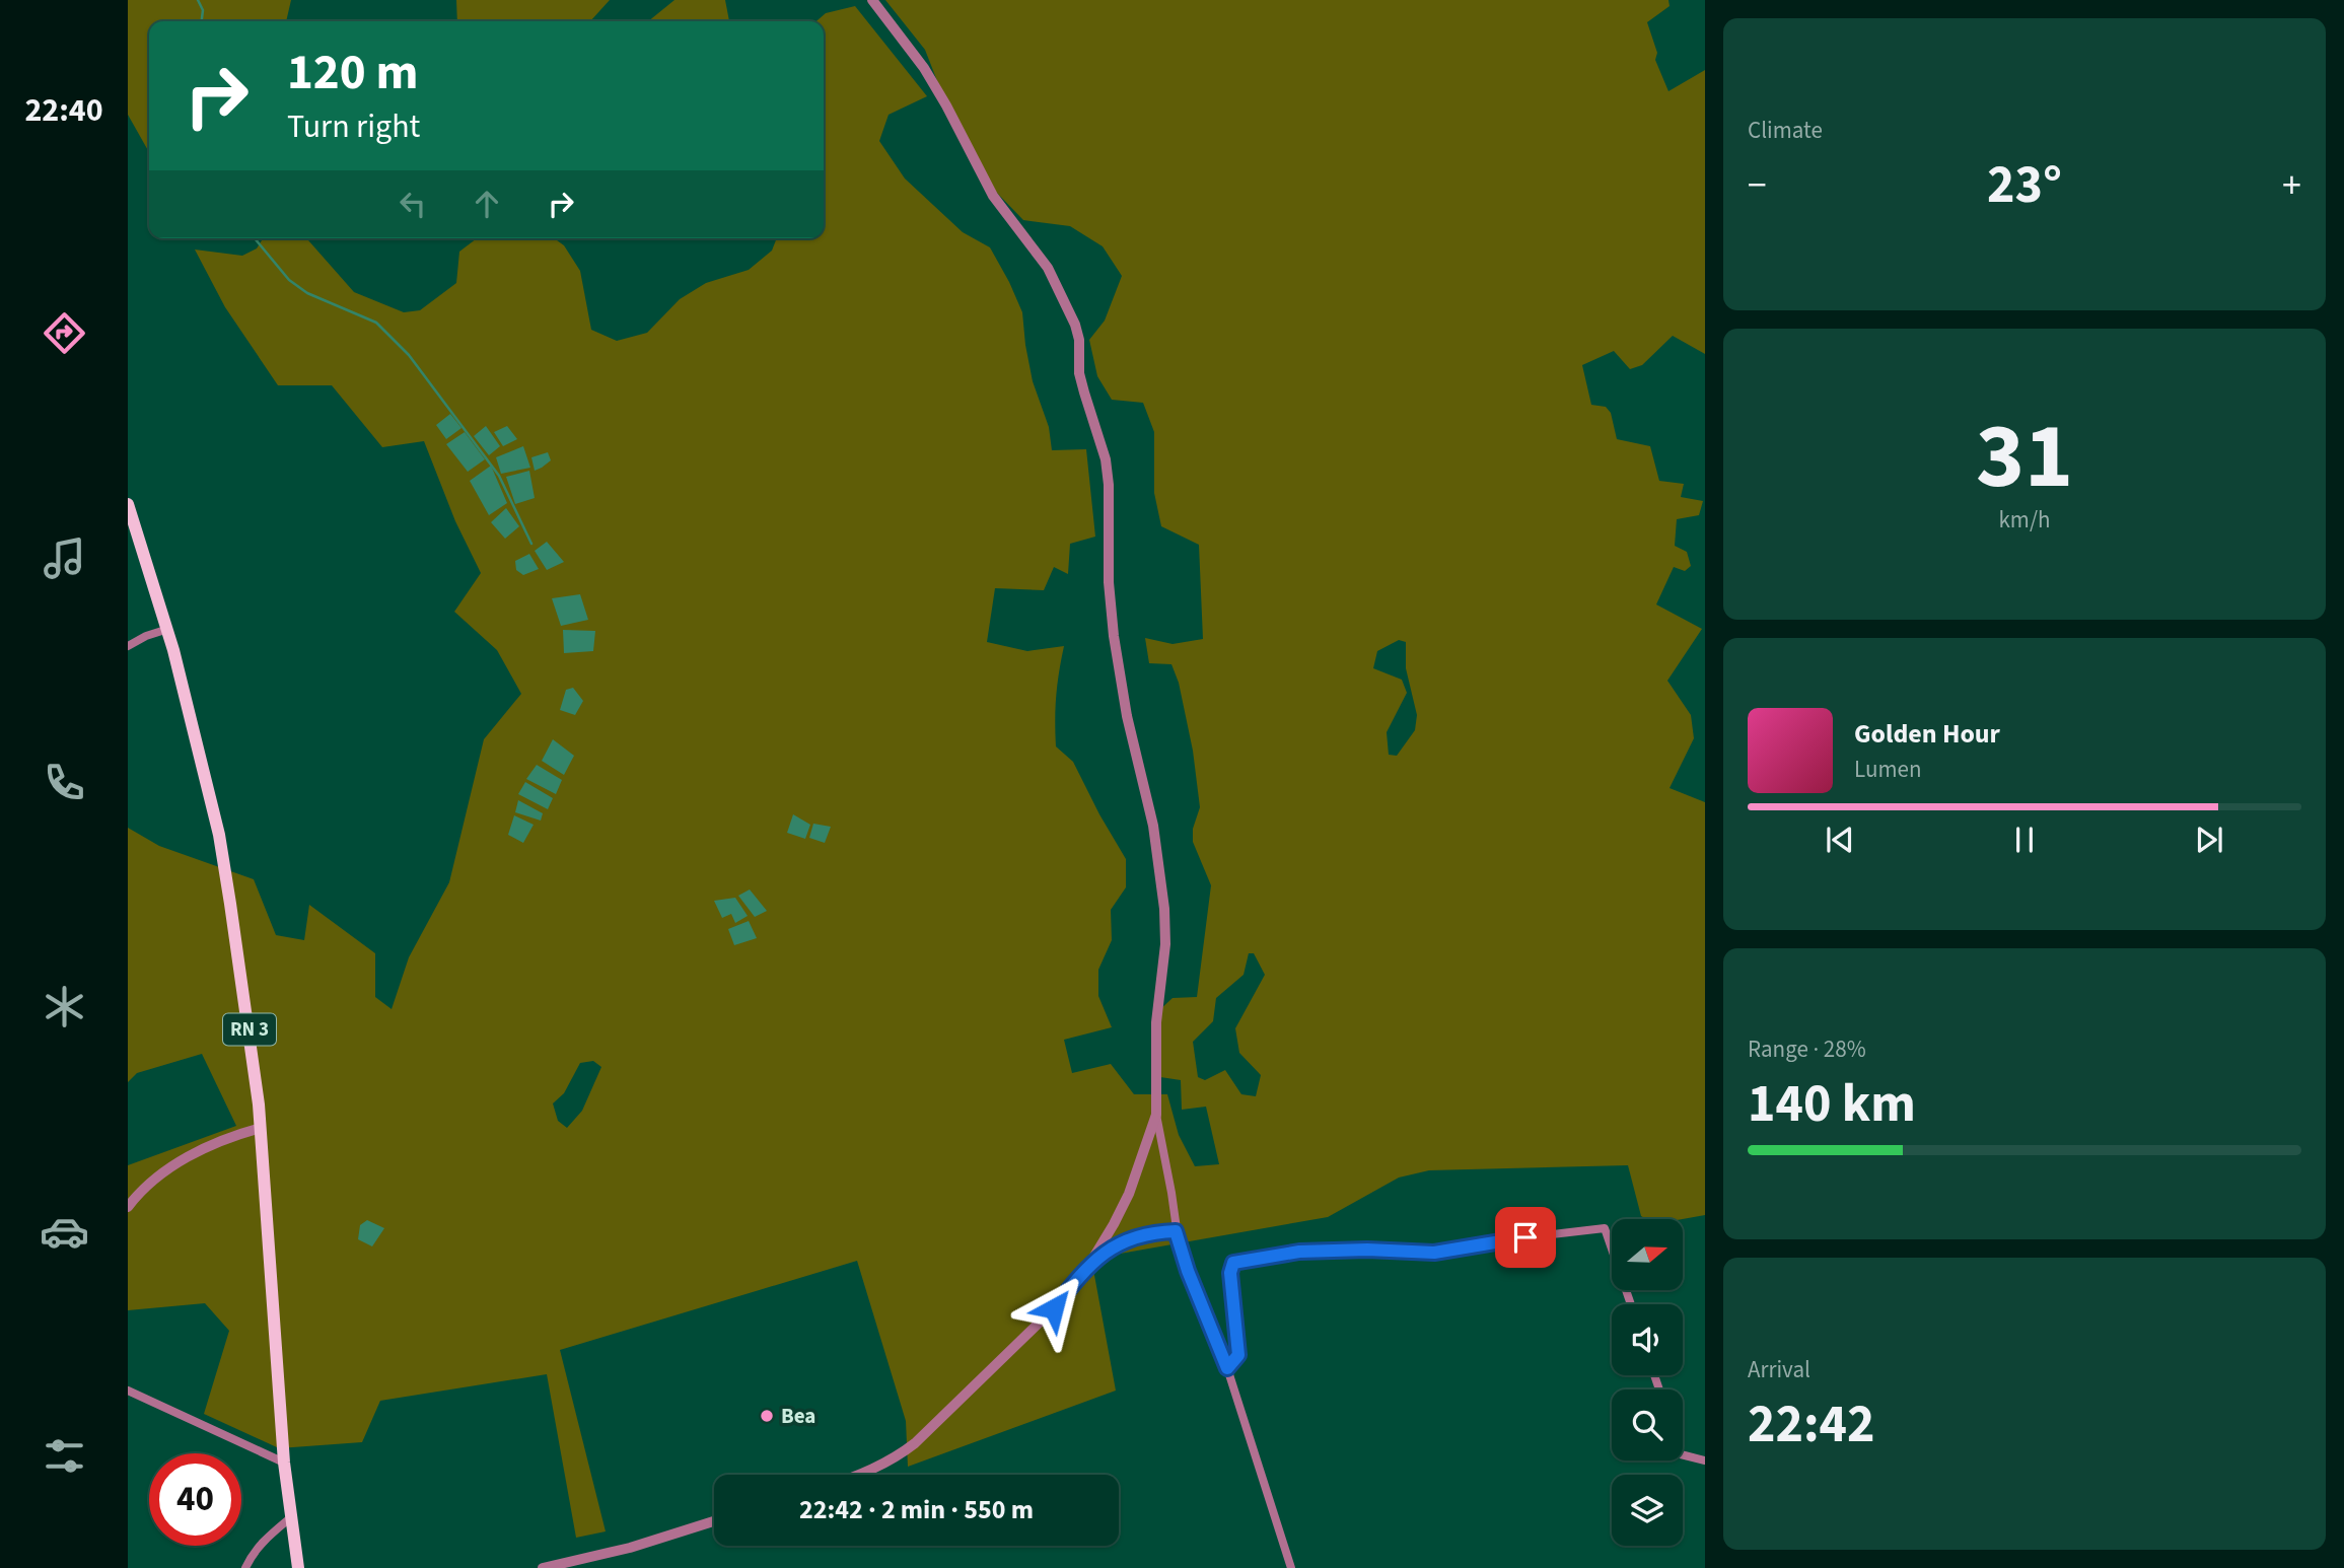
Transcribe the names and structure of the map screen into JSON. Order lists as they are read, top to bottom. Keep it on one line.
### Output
{"streets":{"main road":["RN 3"]},"places":["Bea"],"north":"right","page":{"tabs":"22:40","tile":["Climate",["31","km/h"],["Range · 28%","140 km"],["Arrival","22:42"]],"turn":["120 m","Turn right"],"heat":["−","23°","+"],"song":["Golden Hour","Lumen"],"limit":"40","trip":"22:42 · 2 min · 550 m"}}
